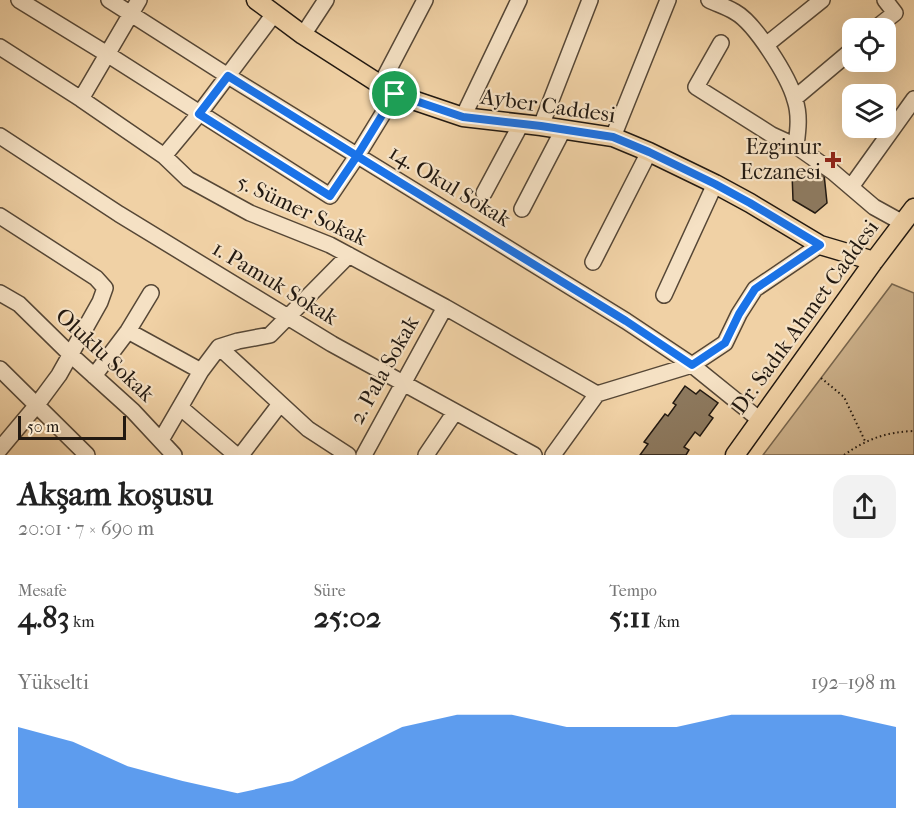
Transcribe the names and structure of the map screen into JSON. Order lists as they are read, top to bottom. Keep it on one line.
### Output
{"streets":{"main road":["Ayber Caddesi","Dr. Sadık Ahmet Caddesi"],"street":["14. Okul Sokak","5. Sümer Sokak","1. Pamuk Sokak","Oluklu Sokak","2. Pala Sokak"]},"crossings":[["Ayber Caddesi","Dr. Sadık Ahmet Caddesi"],["14. Okul Sokak","Dr. Sadık Ahmet Caddesi"],["5. Sümer Sokak","2. Pala Sokak"],["1. Pamuk Sokak","2. Pala Sokak"]],"places":{"health":["Ezginur Eczanesi"]},"scale_bar":"50 m","page":{"scale":"50 m","heading":["Akşam koşusu","20:01 · 7 × 690 m"],"stats":[["Mesafe","4.83 km"],["Süre","25:02"],["Tempo","5:11 /km"]],"chart":["Yükselti","192–198 m"]}}
